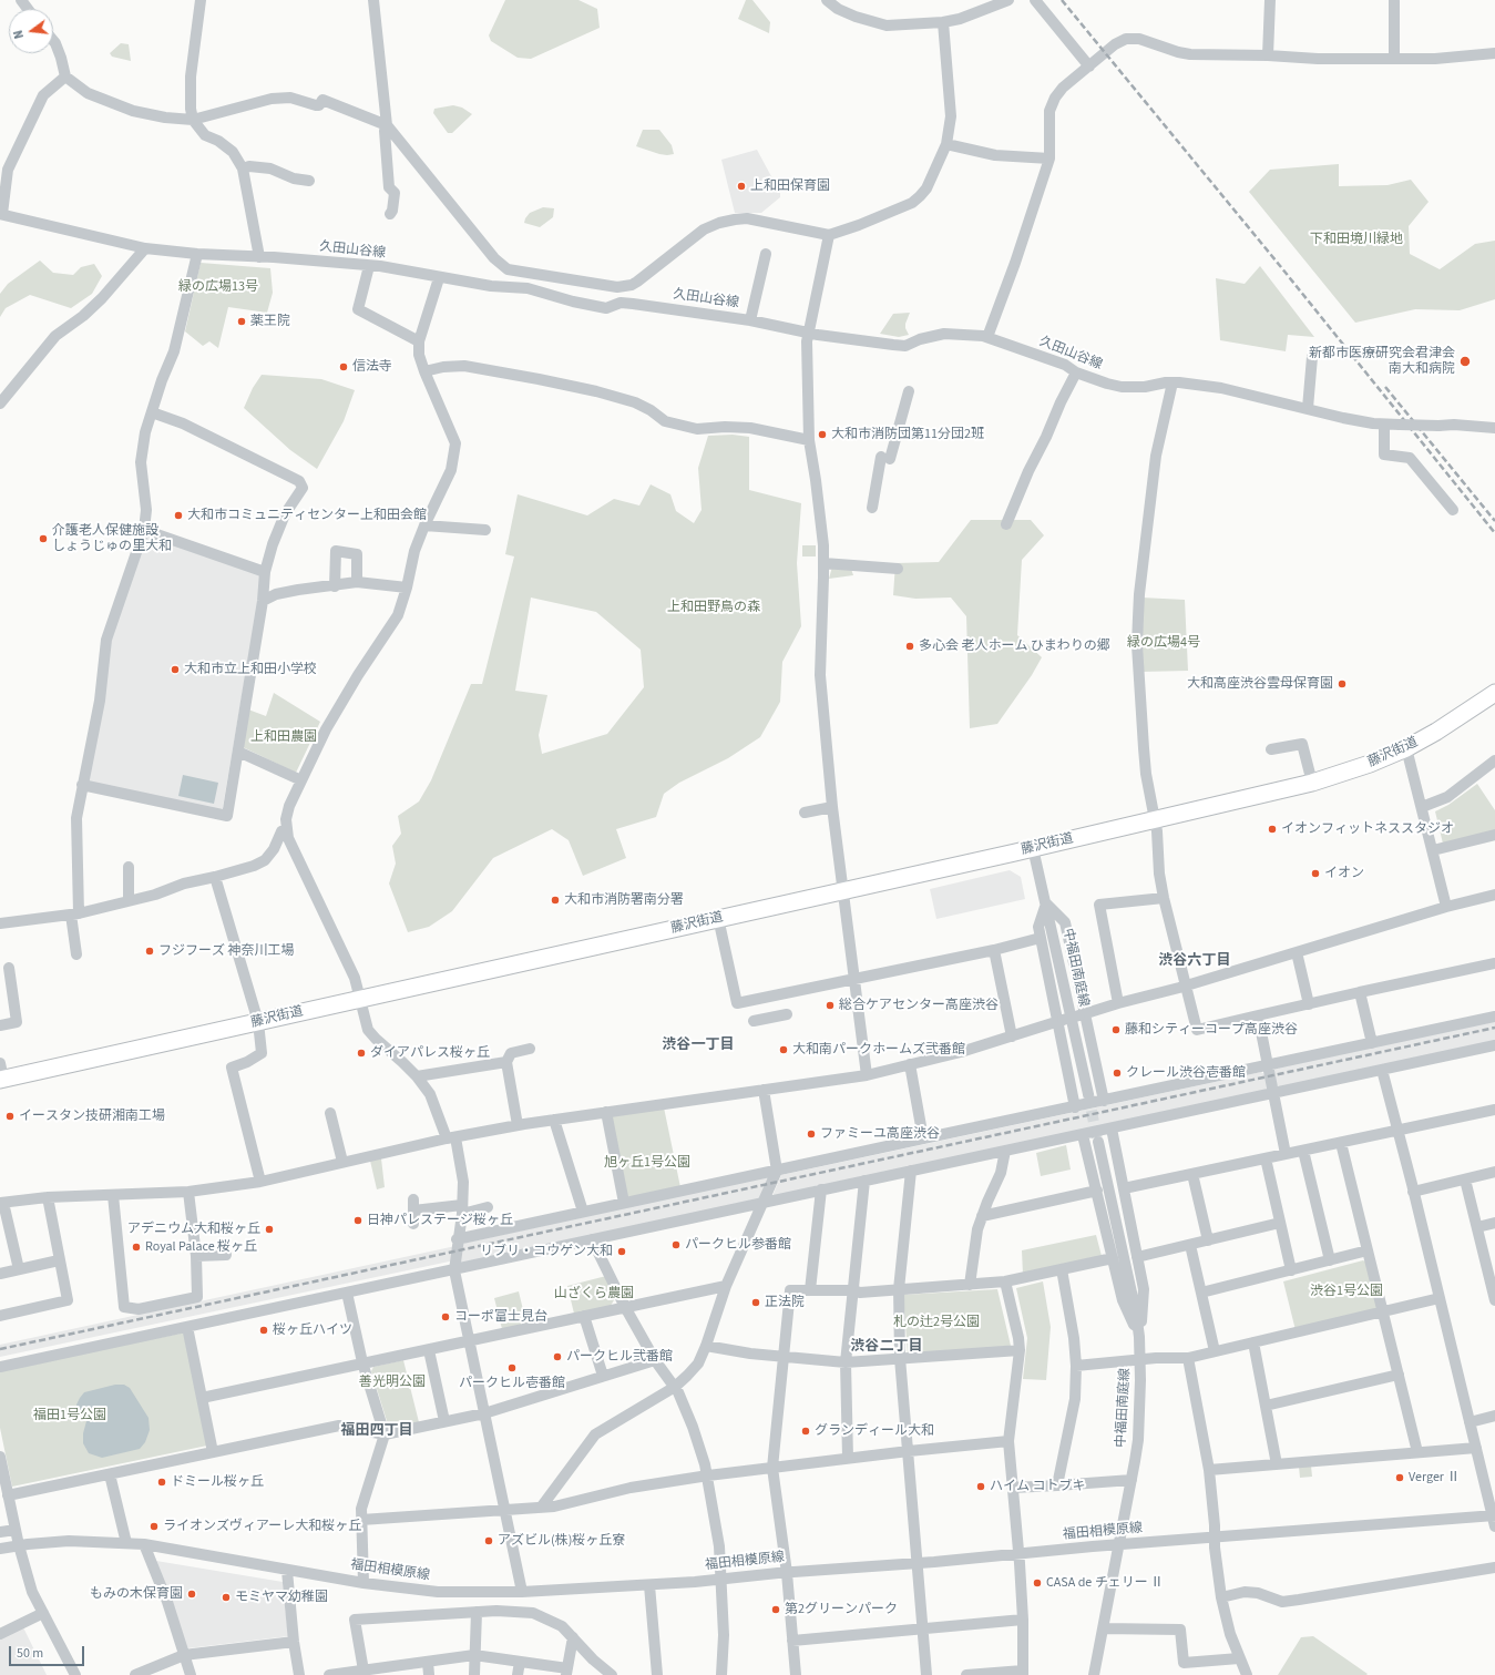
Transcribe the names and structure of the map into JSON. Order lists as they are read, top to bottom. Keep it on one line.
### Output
{"streets":{"highway":["藤沢街道"],"street":["久田山谷線","中福田南庭線","福田相模原線"]},"crossings":[["藤沢街道","中福田南庭線"],["中福田南庭線","福田相模原線"]],"districts":["渋谷六丁目","渋谷一丁目","渋谷二丁目","福田四丁目"],"parks":["下和田境川緑地","緑の広場13号","上和田野鳥の森","緑の広場4号","上和田農園","旭ヶ丘1号公園","渋谷1号公園","山ざくら農園","札の辻2号公園","善光明公園","福田1号公園"],"places":["上和田保育園","薬王院","新都市医療研究会君津会 南大和病院","信法寺","大和市消防団第11分団2班","大和市コミュニティセンター上和田会館","介護老人保健施設 しょうじゅの里大和","多心会 老人ホーム ひまわりの郷","大和市立上和田小学校","大和高座渋谷雲母保育園","イオンフィットネススタジオ","イオン","大和市消防署南分署","フジフーズ 神奈川工場","総合ケアセンター高座渋谷","藤和シティーコープ高座渋谷","大和南パークホームズ弐番館","ダイアパレス桜ヶ丘","クレール渋谷壱番館","イースタン技研湘南工場","ファミーユ高座渋谷","日神パレステージ桜ヶ丘","アデニウム大和桜ヶ丘","パークヒル参番館","Royal Palace 桜ヶ丘","リブリ・コウゲン大和","正法院","コーポ富士見台","桜ヶ丘ハイツ","パークヒル弐番館","パークヒル壱番館","グランディール大和","Verger Ⅱ","ドミール桜ヶ丘","ハイム コトブキ","ライオンズヴィアーレ大和桜ヶ丘","アズビル(株)桜ヶ丘寮","CASA de チェリー Ⅱ","もみの木保育園","モミヤマ幼稚園","第2グリーンパーク"],"scale_bar":"50 m","north":"left"}
